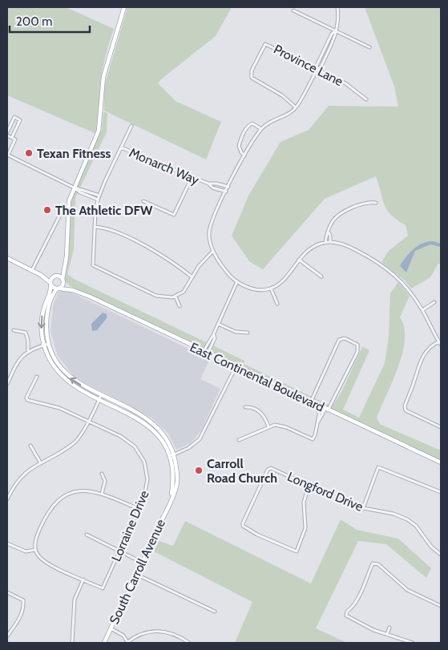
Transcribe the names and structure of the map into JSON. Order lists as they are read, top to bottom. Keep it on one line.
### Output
{"streets":{"main road":["East Continental Boulevard","South Carroll Avenue"],"street":["Province Lane","Monarch Way","Longford Drive","Lorraine Drive"]},"crossings":[["East Continental Boulevard","South Carroll Avenue"]],"places":["Texan Fitness","The Athletic DFW","Carroll Road Church"],"scale_bar":"200 m"}
